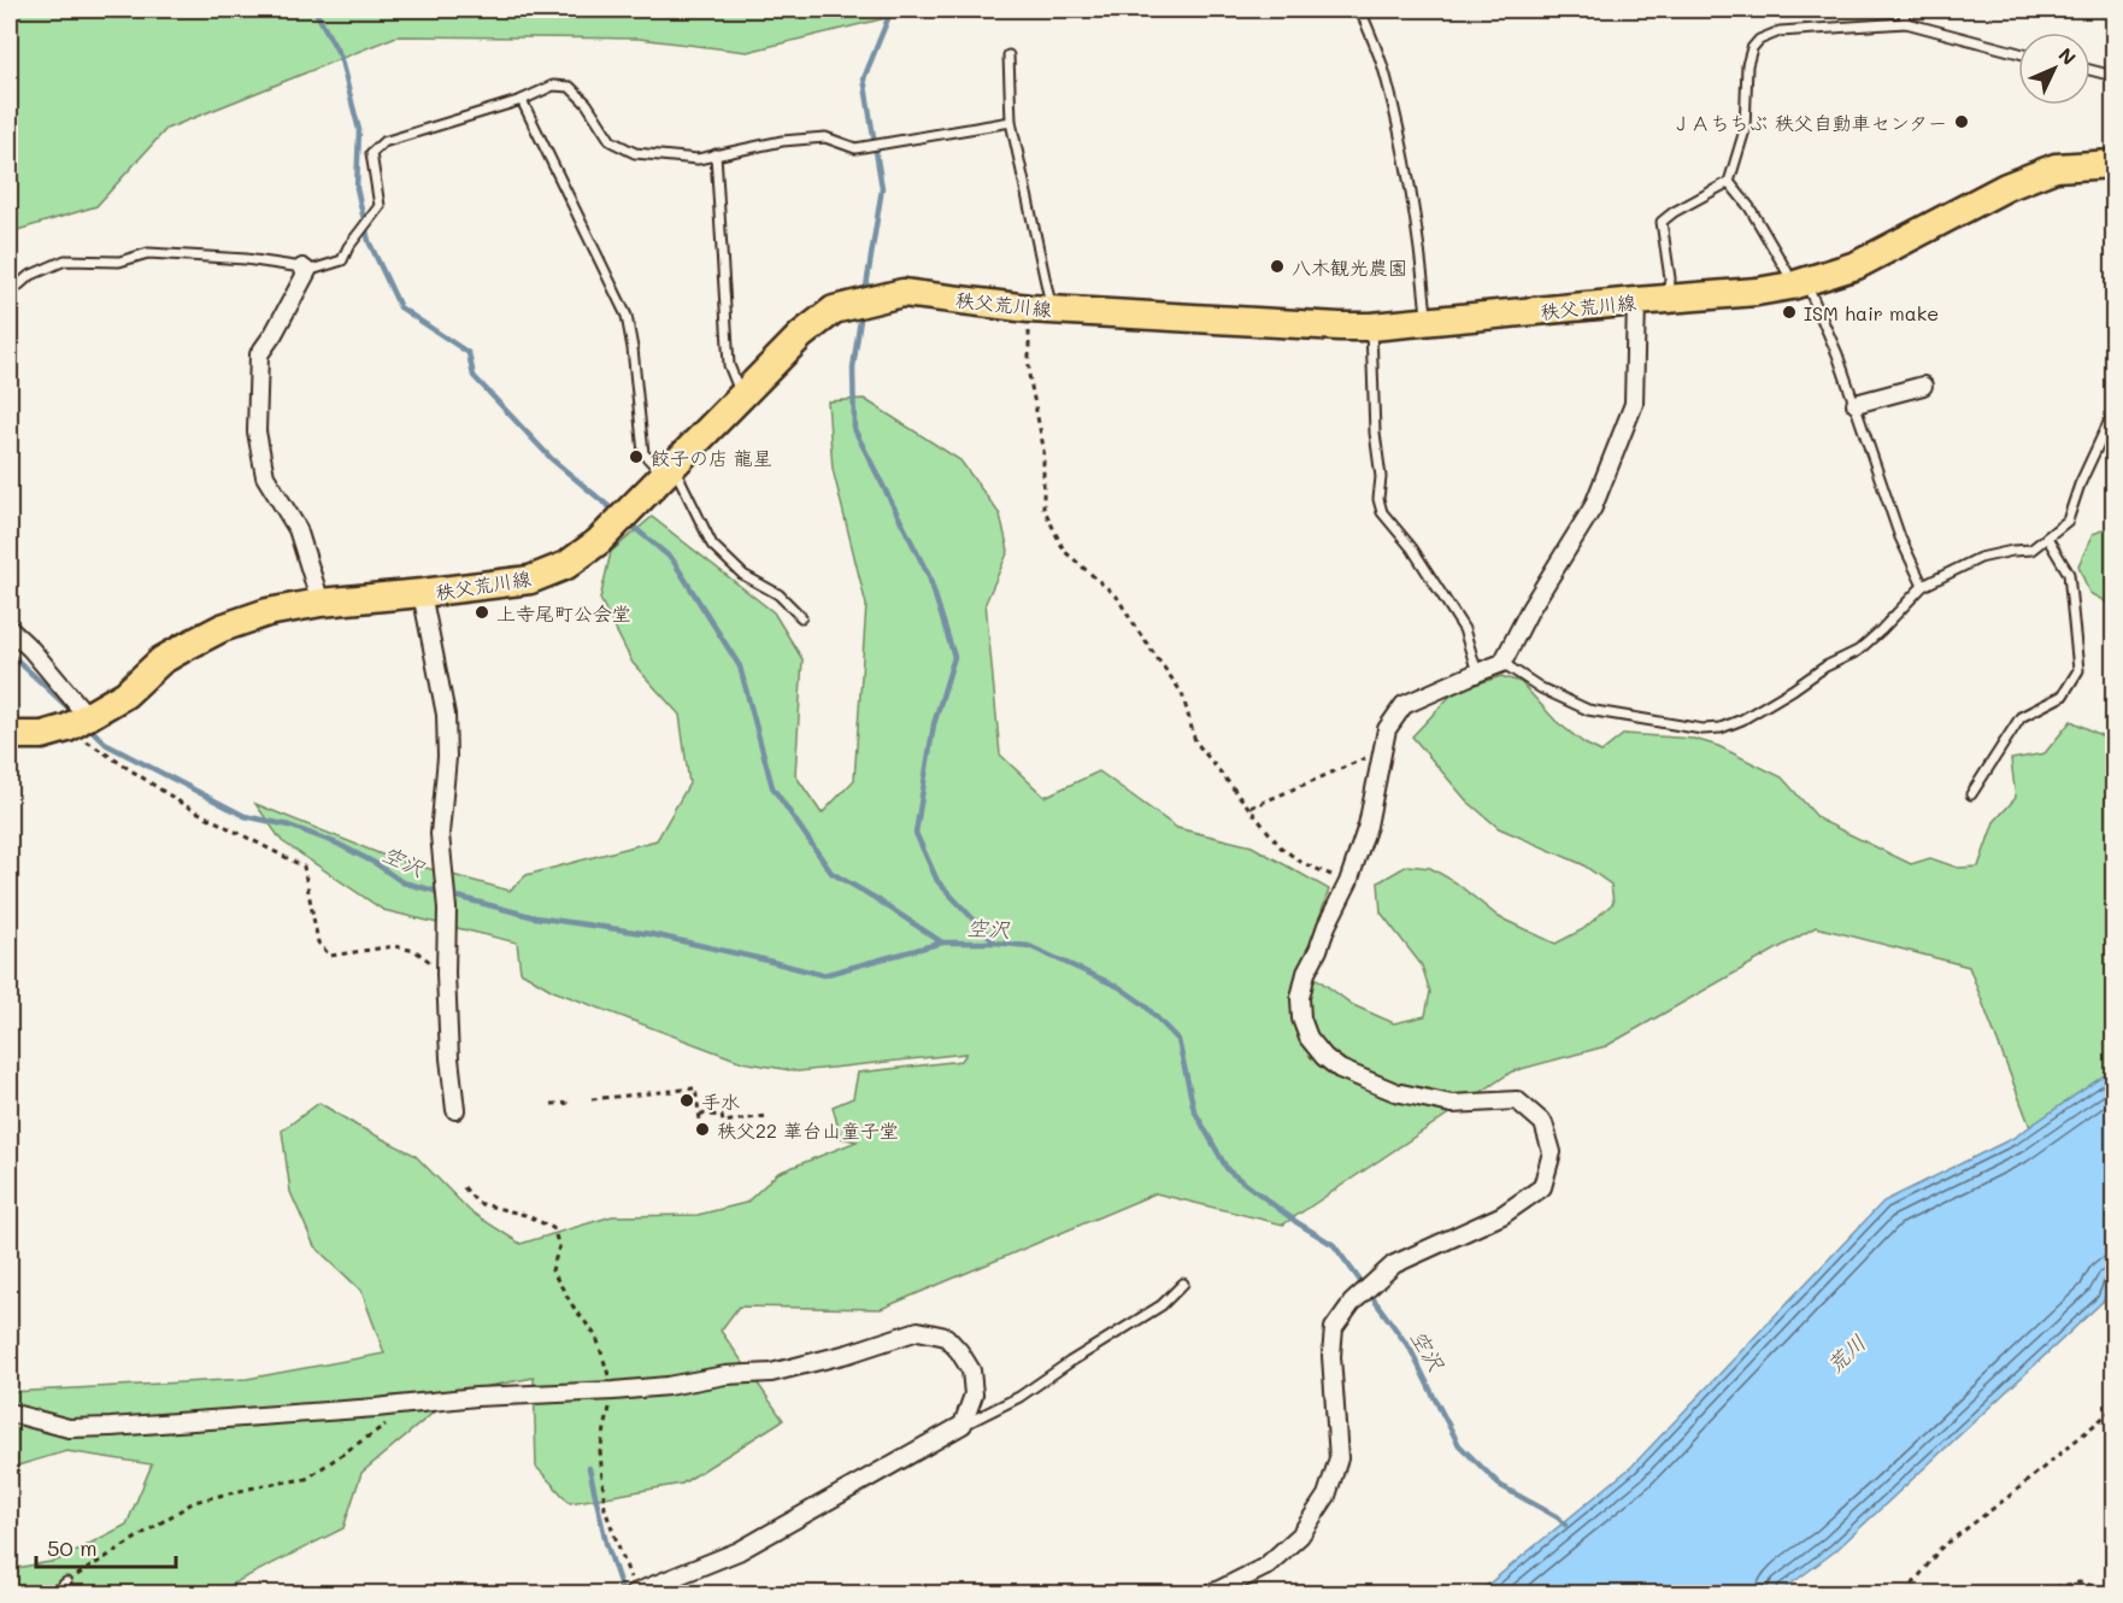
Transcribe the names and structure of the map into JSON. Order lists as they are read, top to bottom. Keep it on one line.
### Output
{"streets":{"main road":["秩父荒川線"]},"water":["空沢","荒川"],"places":["ＪＡちちぶ 秩父自動車センター","八木観光農園","ISM hair make","餃子の店 龍星","上寺尾町公会堂","手水","秩父22 華台山童子堂"],"scale_bar":"50 m","north":"top right"}
